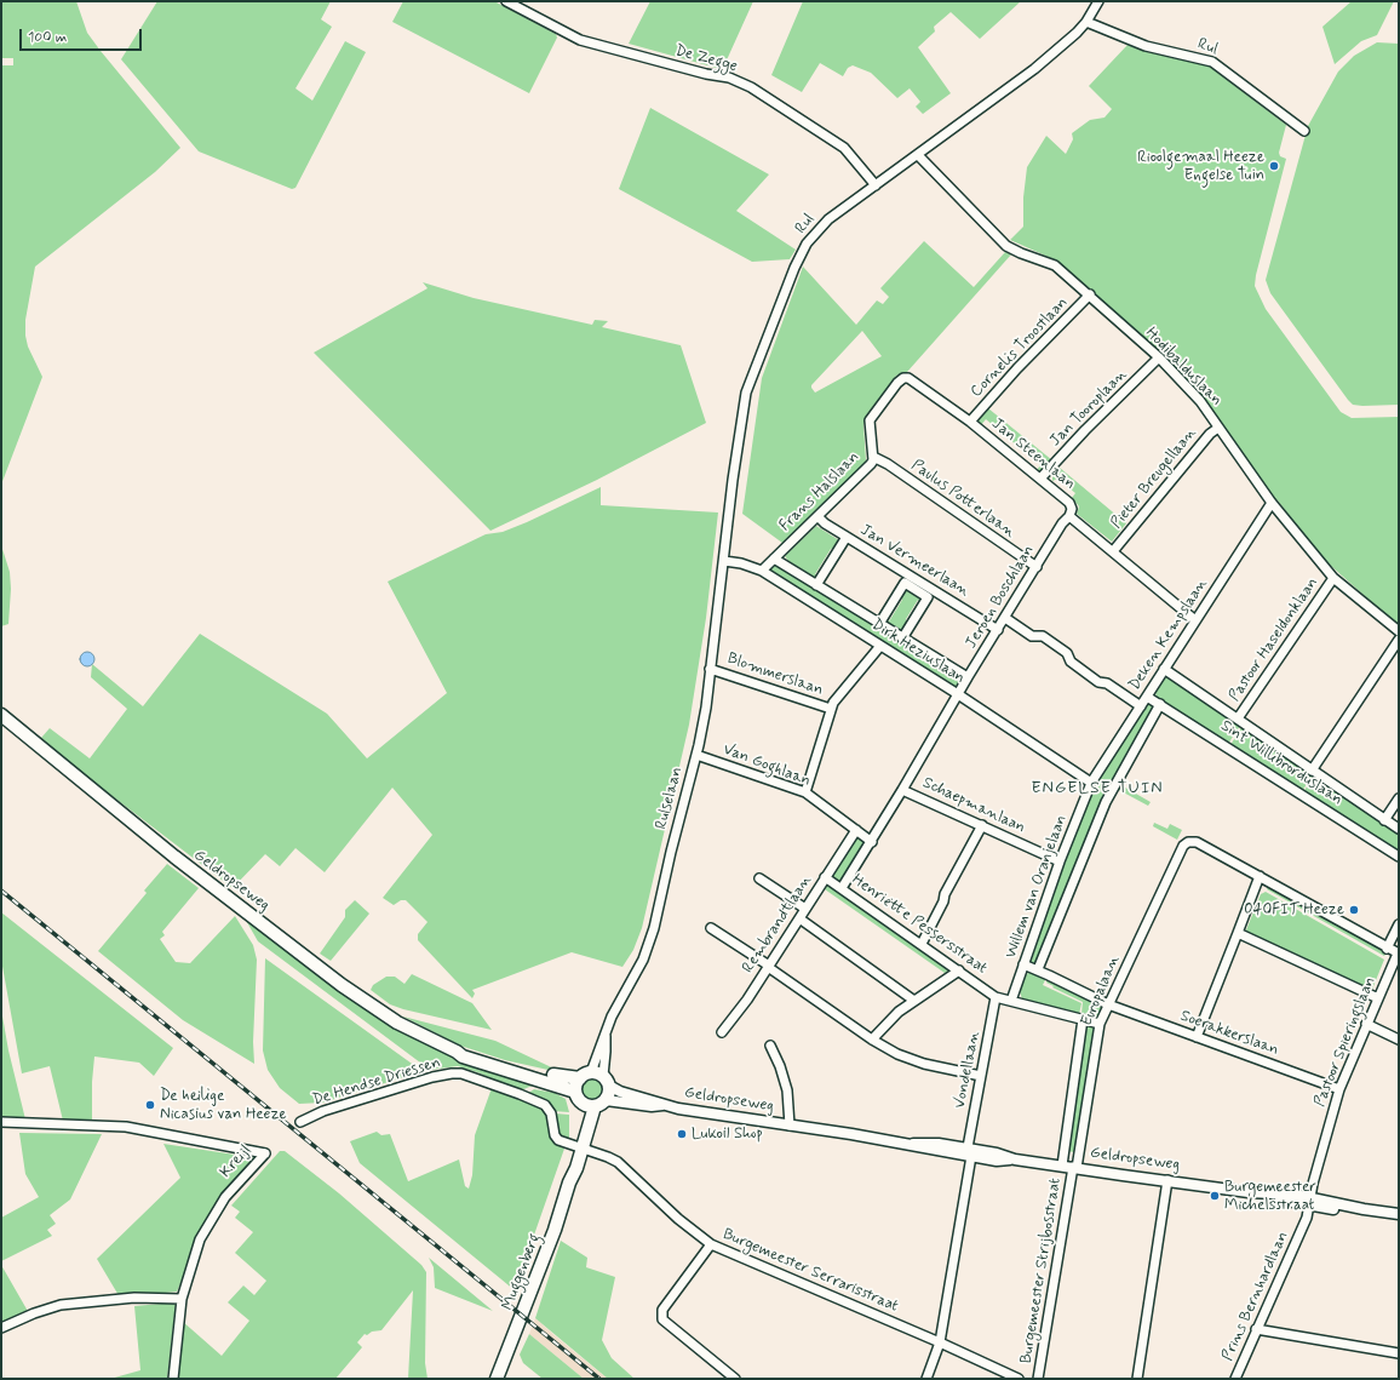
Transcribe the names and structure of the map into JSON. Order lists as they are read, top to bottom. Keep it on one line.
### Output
{"streets":{"main road":["Geldropseweg","Muggenberg"],"street":["Rul","De Zegge","Cornelis Troostlaan","Hodibalduslaan","Jan Tooroplaan","Jan Steenlaan","Pieter Breugellaan","Frans Halslaan","Paulus Potterlaan","Jan Vermeerlaan","Jeroen Boschlaan","Deken Kempslaan","Pastoor Haseldonklaan","Dirk Heziuslaan","Blommerslaan","Sint Willibrorduslaan","Van Goghlaan","Rulselaan","Schaepmanlaan","Willem van Oranjelaan","Rembrandtlaan","Henriëtte Pessersstraat","Europalaan","Soerakkerslaan","Pastoor Spieringslaan","Vondellaan","De Hendse Driessen","Kreijl","Burgemeester Serrarisstraat","Burgemeester Strijbosstraat","Prins Bernhardlaan"]},"crossings":[["Rul","De Zegge"],["Rul","Hodibalduslaan"],["Rul","Dirk Heziuslaan"],["Rul","Rulselaan"],["Cornelis Troostlaan","Hodibalduslaan"],["Cornelis Troostlaan","Jan Steenlaan"],["Hodibalduslaan","Jan Tooroplaan"],["Hodibalduslaan","Pieter Breugellaan"],["Hodibalduslaan","Deken Kempslaan"],["Hodibalduslaan","Pastoor Haseldonklaan"],["Jan Tooroplaan","Jan Steenlaan"],["Jan Steenlaan","Pieter Breugellaan"],["Jan Steenlaan","Frans Halslaan"],["Jan Steenlaan","Jeroen Boschlaan"],["Jan Steenlaan","Deken Kempslaan"],["Frans Halslaan","Paulus Potterlaan"],["Frans Halslaan","Jan Vermeerlaan"],["Frans Halslaan","Dirk Heziuslaan"],["Paulus Potterlaan","Jeroen Boschlaan"],["Jan Vermeerlaan","Jeroen Boschlaan"],["Jeroen Boschlaan","Dirk Heziuslaan"],["Deken Kempslaan","Dirk Heziuslaan"],["Deken Kempslaan","Sint Willibrorduslaan"],["Deken Kempslaan","Willem van Oranjelaan"],["Pastoor Haseldonklaan","Sint Willibrorduslaan"],["Dirk Heziuslaan","Rulselaan"],["Dirk Heziuslaan","Willem van Oranjelaan"],["Blommerslaan","Rulselaan"],["Van Goghlaan","Rulselaan"],["Van Goghlaan","Rembrandtlaan"],["Rulselaan","Geldropseweg"],["Rulselaan","Muggenberg"],["Schaepmanlaan","Willem van Oranjelaan"],["Geldropseweg","Europalaan"],["Geldropseweg","Pastoor Spieringslaan"],["Geldropseweg","Vondellaan"],["Geldropseweg","Burgemeester Strijbosstraat"],["Geldropseweg","Muggenberg"],["Geldropseweg","Prins Bernhardlaan"],["Willem van Oranjelaan","Soerakkerslaan"],["Rembrandtlaan","Henriëtte Pessersstraat"],["Henriëtte Pessersstraat","Vondellaan"],["Europalaan","Soerakkerslaan"],["Europalaan","Burgemeester Strijbosstraat"],["Soerakkerslaan","Pastoor Spieringslaan"],["Pastoor Spieringslaan","Prins Bernhardlaan"],["Vondellaan","Burgemeester Serrarisstraat"],["De Hendse Driessen","Burgemeester Serrarisstraat"],["De Hendse Driessen","Muggenberg"],["Burgemeester Serrarisstraat","Muggenberg"]],"districts":["ENGELSE TUIN"],"places":["Rioolgemaal Heeze Engelse Tuin","040FIT Heeze","De heilige Nicasius van Heeze","Lukoil Shop","Burgemeester Michelsstraat"],"scale_bar":"100 m"}
